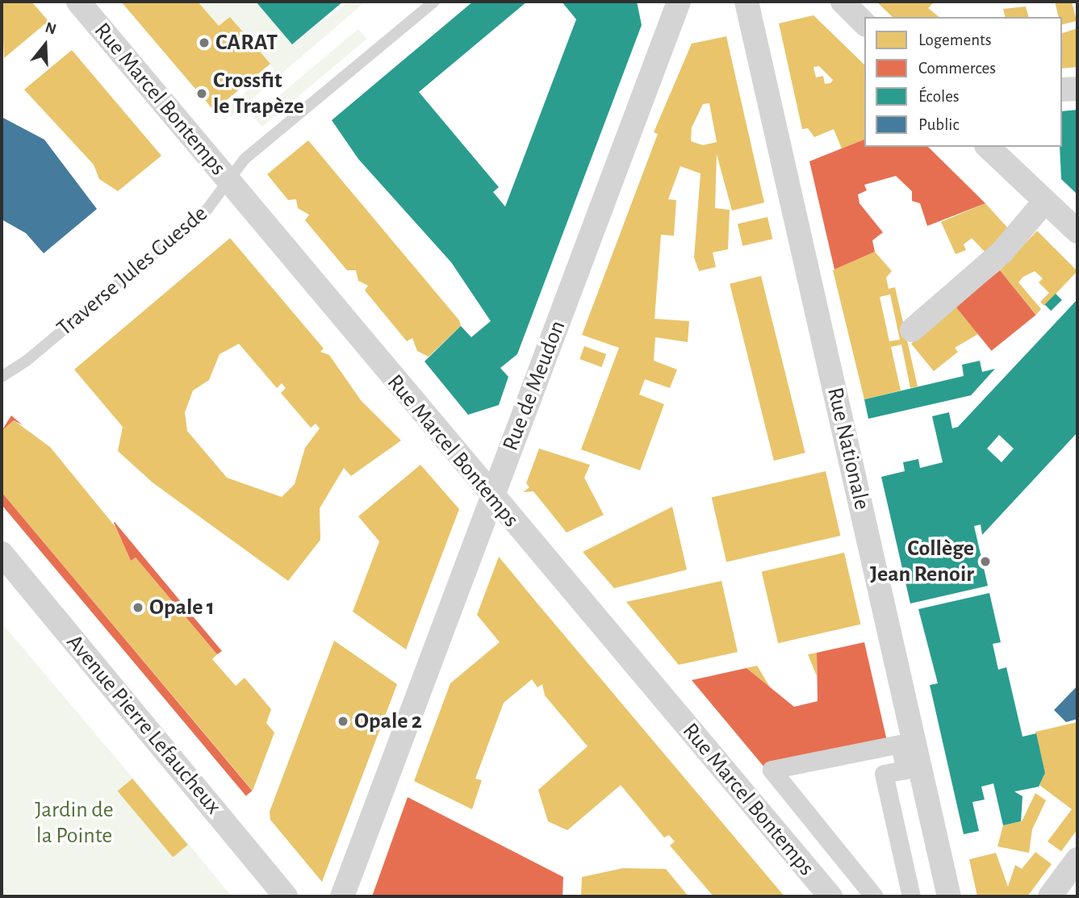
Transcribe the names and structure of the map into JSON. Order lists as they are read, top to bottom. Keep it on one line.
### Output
{"streets":{"street":["Rue Marcel Bontemps","Rue de Meudon","Rue Nationale","Avenue Pierre Lefaucheux"],"lane":["Traverse Jules Guesde"]},"crossings":[["Rue Marcel Bontemps","Traverse Jules Guesde"],["Rue Marcel Bontemps","Rue de Meudon"]],"parks":["Jardin de la Pointe"],"places":["CARAT","Crossfit le Trapèze","Collège Jean Renoir","Opale 1","Opale 2"],"legend":["Logements","Commerces","Écoles","Public"],"north":"top"}
